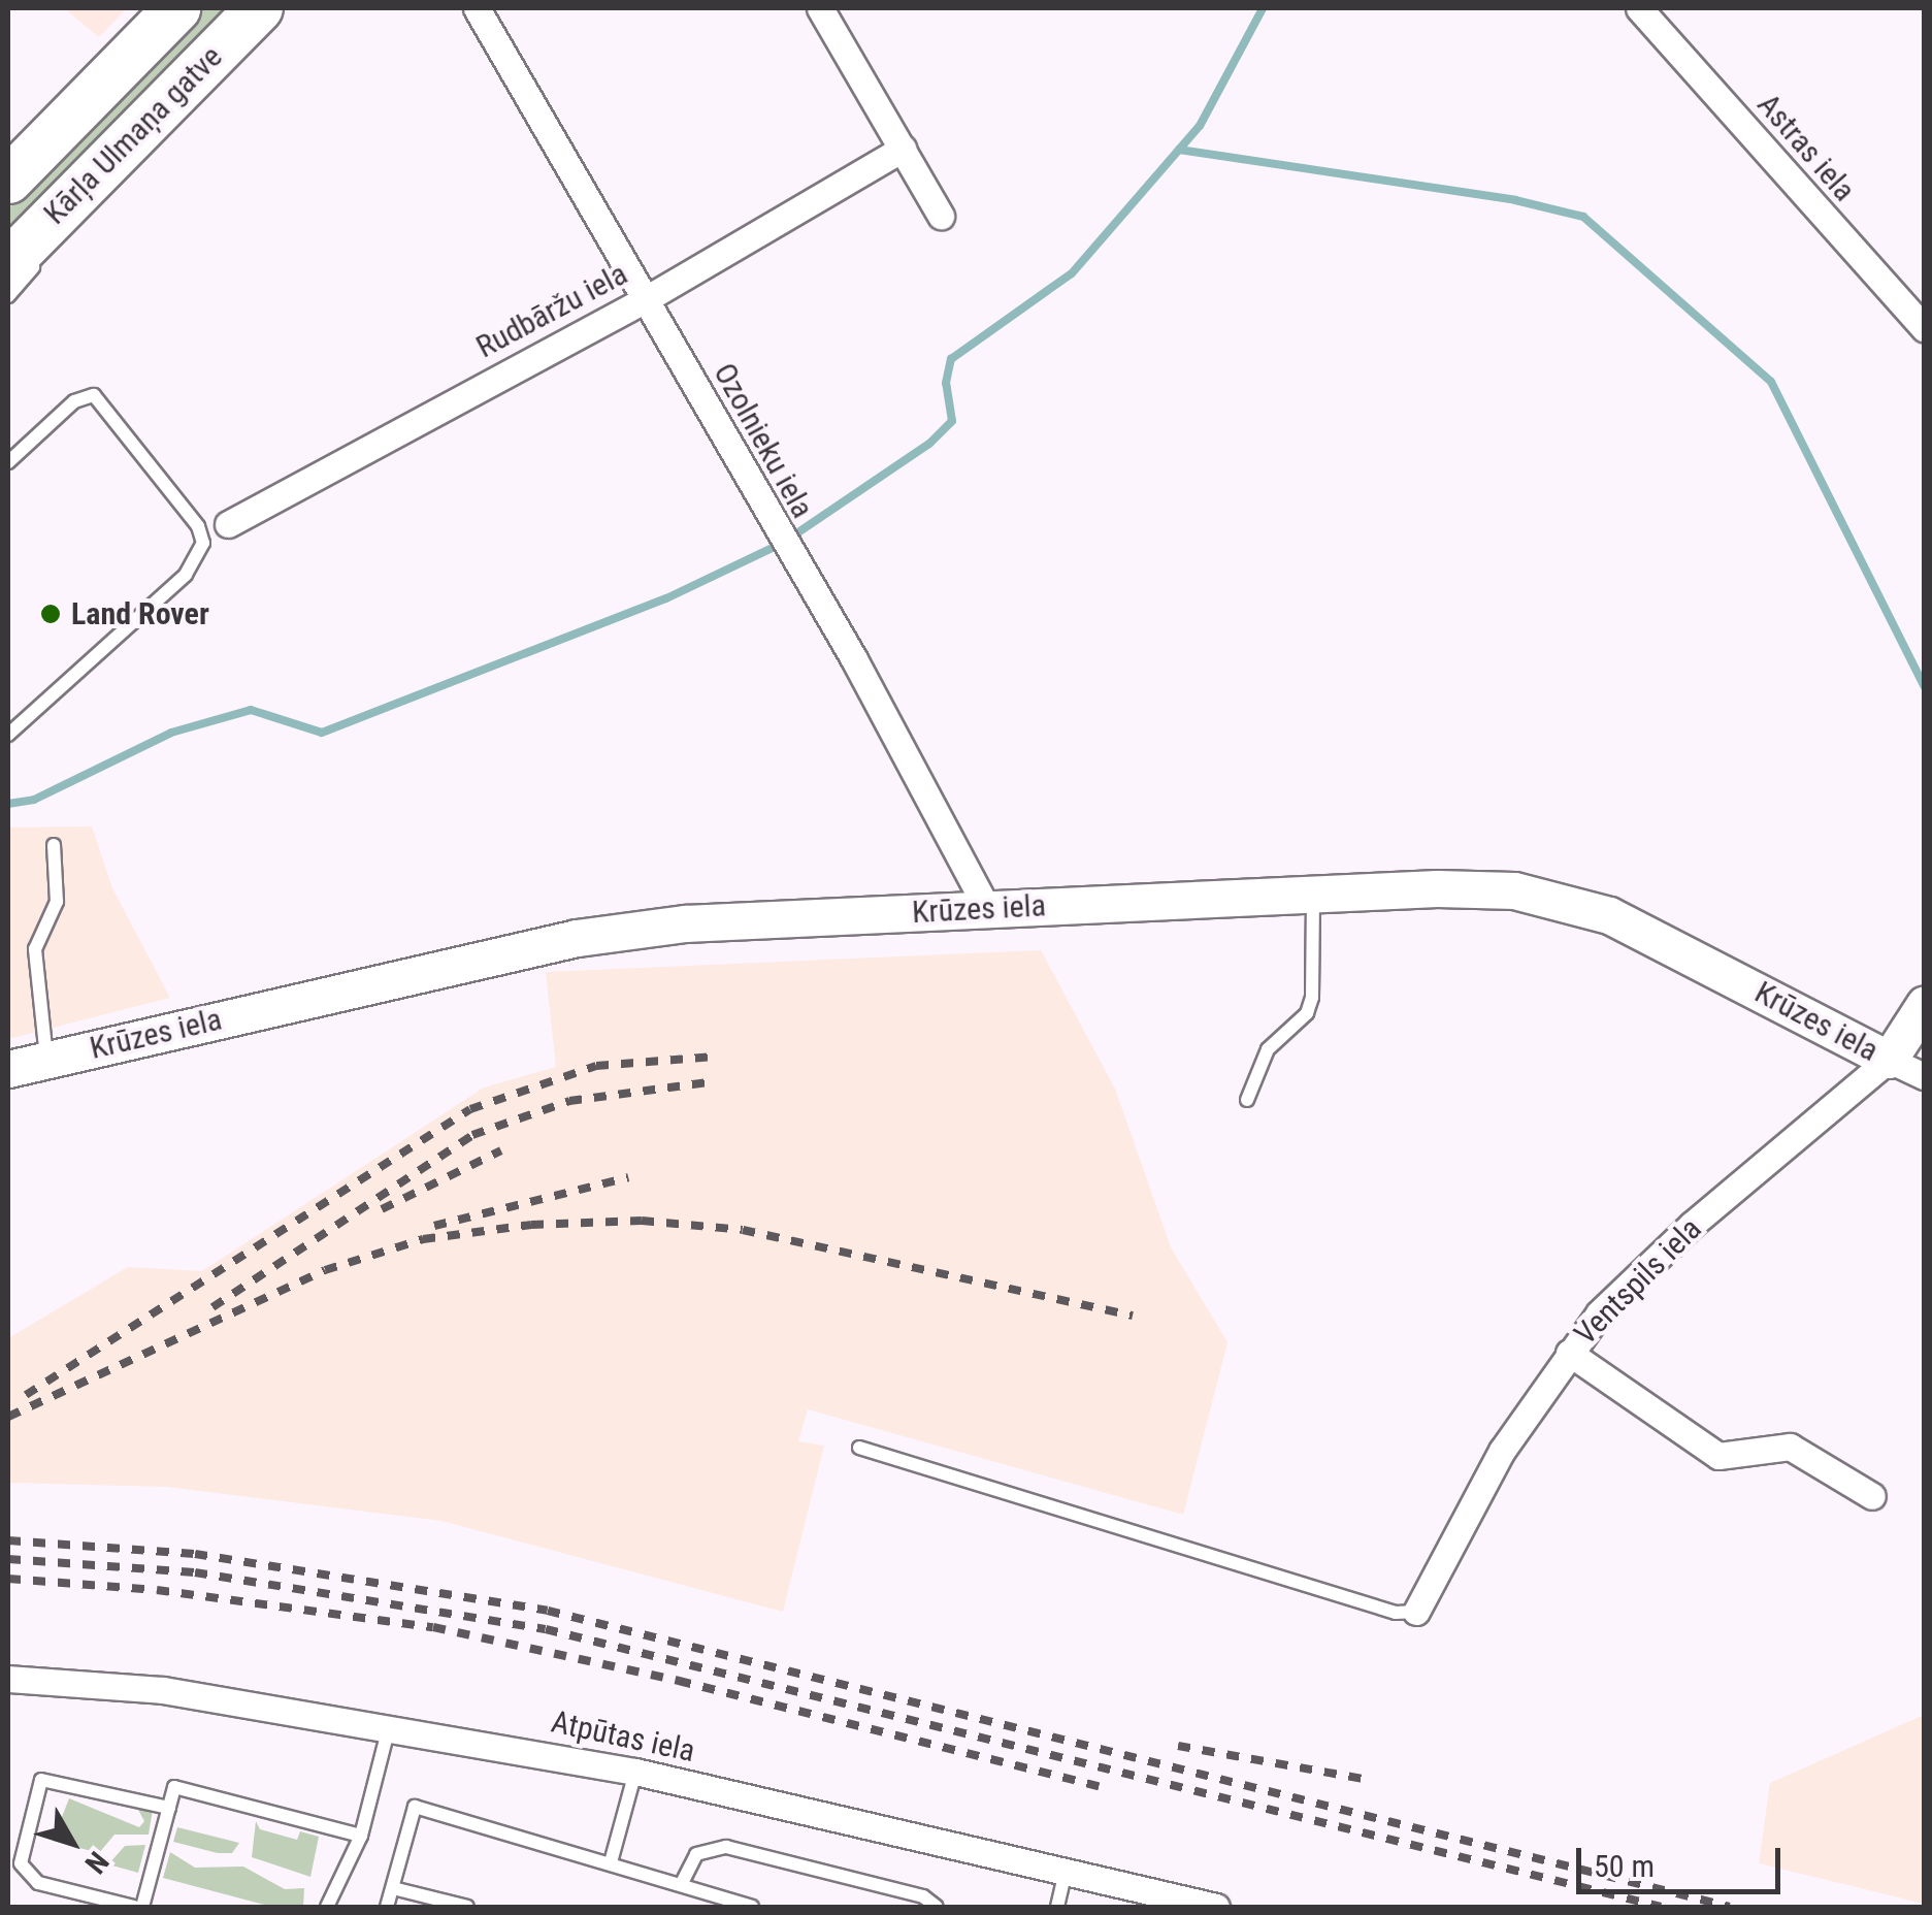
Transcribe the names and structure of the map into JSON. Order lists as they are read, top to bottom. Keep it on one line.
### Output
{"streets":{"highway":["Kārļa Ulmaņa gatve"],"street":["Astras iela","Rudbāržu iela","Ozolnieku iela","Krūzes iela","Ventspils iela","Atpūtas iela"]},"crossings":[["Rudbāržu iela","Ozolnieku iela"],["Ozolnieku iela","Krūzes iela"],["Krūzes iela","Ventspils iela"]],"places":["Land Rover"],"scale_bar":"50 m","north":"bottom right"}
